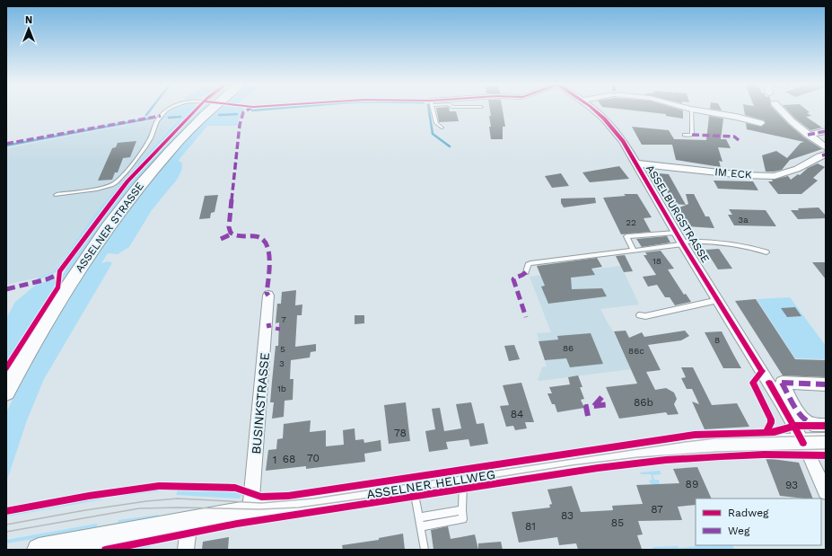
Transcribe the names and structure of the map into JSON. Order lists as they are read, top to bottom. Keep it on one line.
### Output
{"streets":{"main road":["ASSELNER STRASSE","ASSELNER HELLWEG"],"street":["IM ECK","ASSELBURGSTRASSE","BUSINKSTRASSE"]},"crossings":[["IM ECK","ASSELBURGSTRASSE"],["ASSELBURGSTRASSE","ASSELNER HELLWEG"],["BUSINKSTRASSE","ASSELNER HELLWEG"]],"house_numbers":["3a","22","18","7","8","86","5","86c","3","1b","86b","84","78","70","68","1","89","93","87","83","85","81"],"legend":["Radweg","Weg"],"north":"top"}
